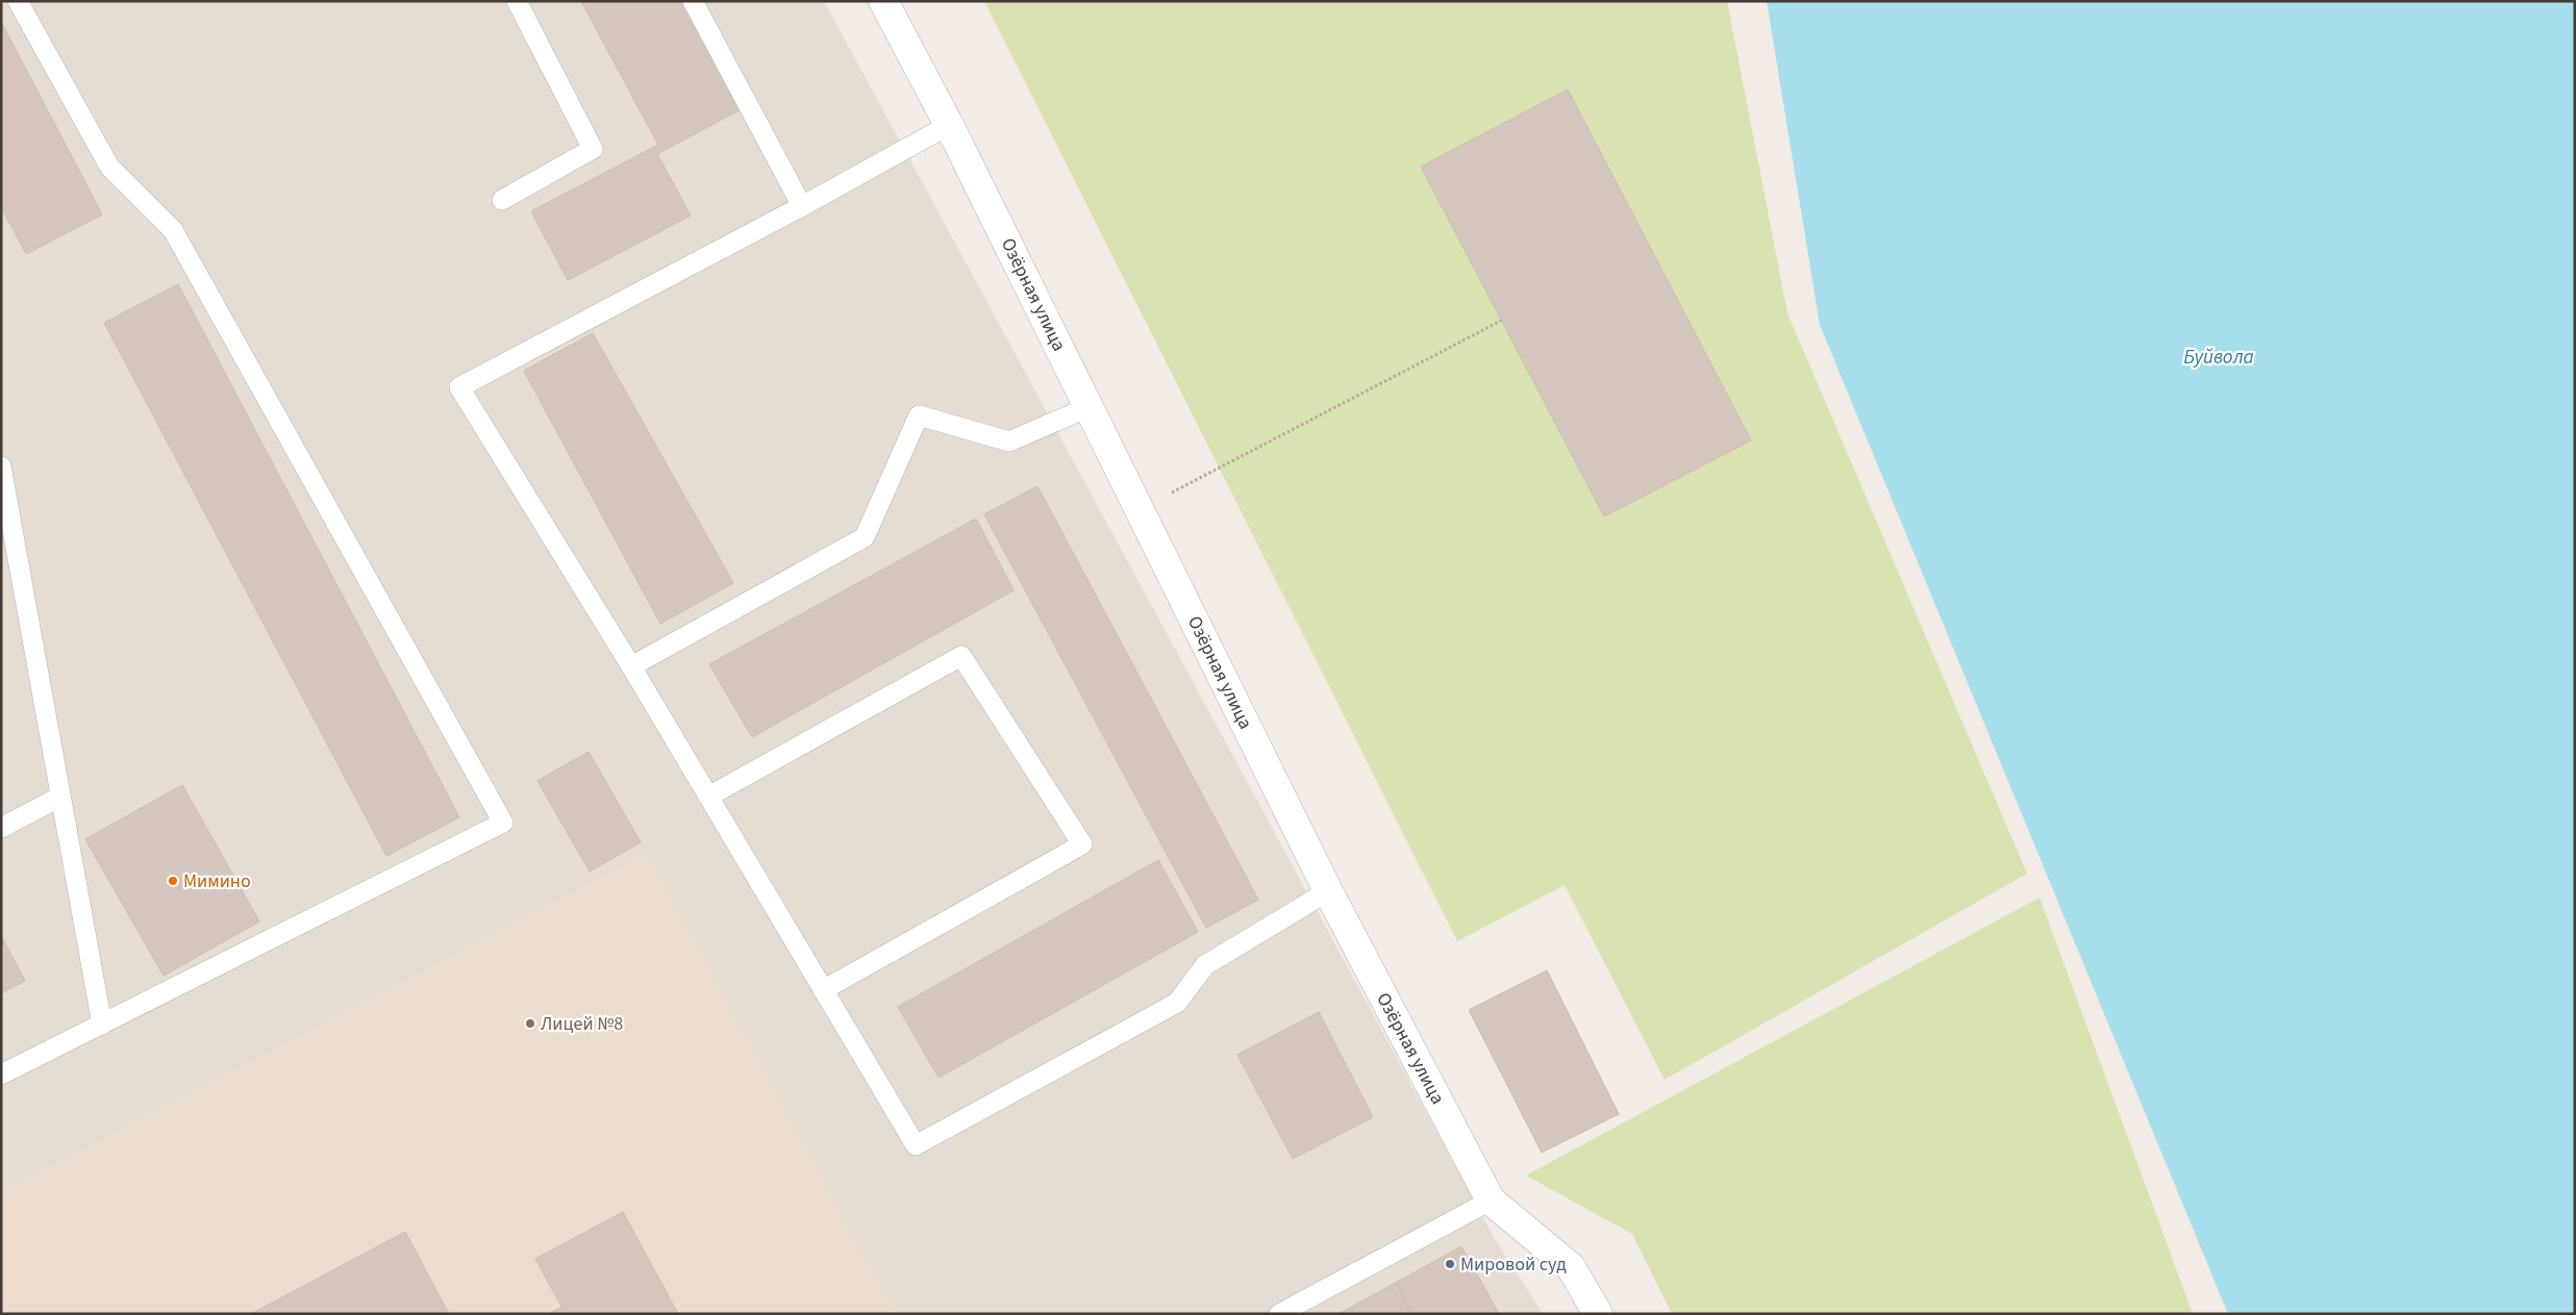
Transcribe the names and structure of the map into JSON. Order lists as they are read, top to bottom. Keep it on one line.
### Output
{"streets":{"street":["Озёрная улица"]},"water":["Буйвола"],"places":["Мимино","Лицей №8","Мировой суд"]}
